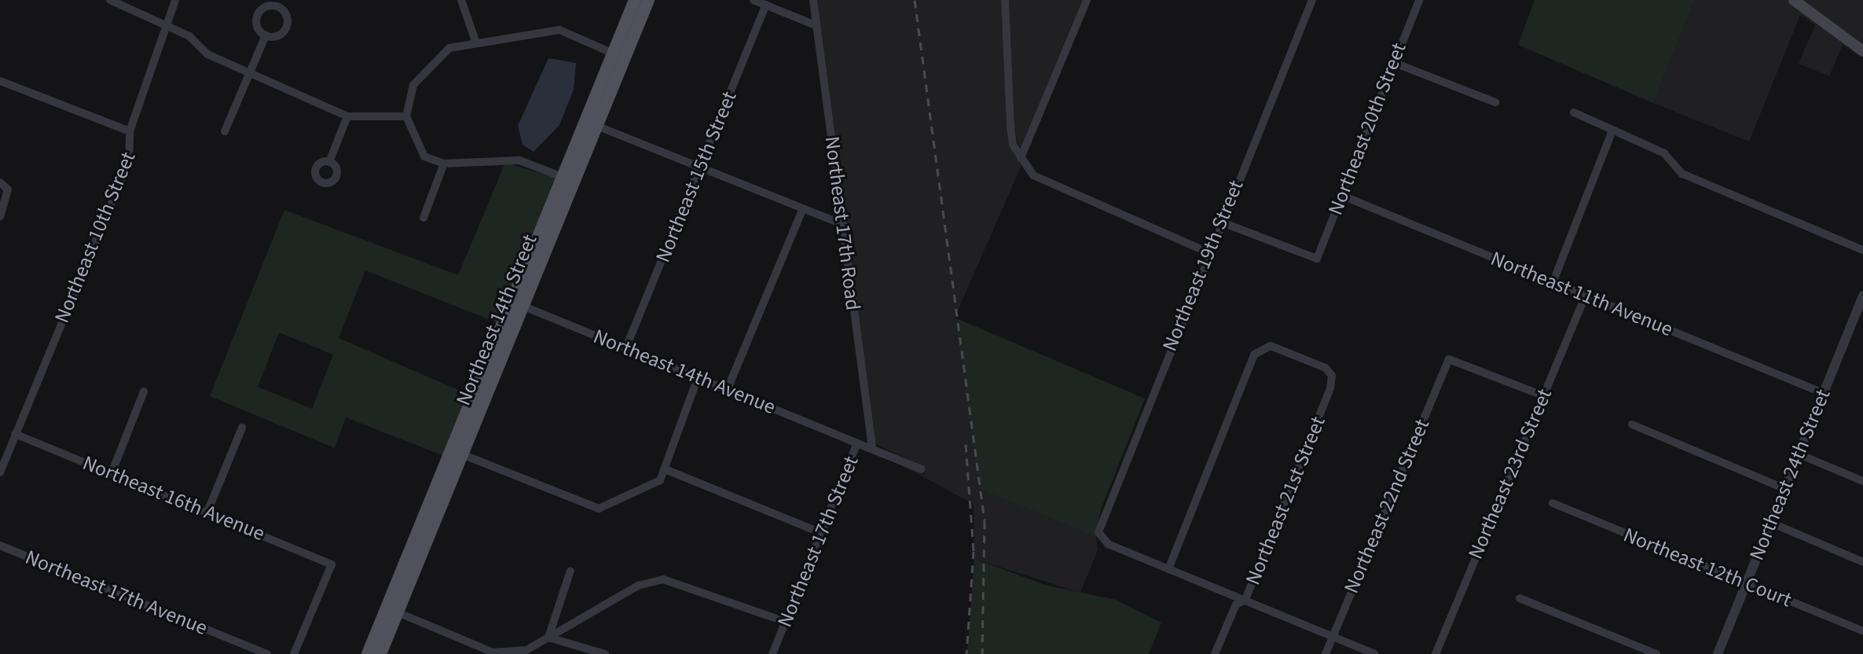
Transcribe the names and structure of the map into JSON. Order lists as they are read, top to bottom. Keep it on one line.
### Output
{"streets":{"main road":["Northeast 14th Street"],"street":["Northeast 20th Street","Northeast 15th Street","Northeast 17th Road","Northeast 10th Street","Northeast 19th Street","Northeast 11th Avenue","Northeast 14th Avenue","Northeast 23rd Street","Northeast 24th Street","Northeast 16th Avenue","Northeast 21st Street","Northeast 22nd Street","Northeast 17th Street","Northeast 12th Court","Northeast 17th Avenue"]},"crossings":[["Northeast 20th Street","Northeast 19th Street"],["Northeast 20th Street","Northeast 11th Avenue"],["Northeast 15th Street","Northeast 14th Avenue"],["Northeast 17th Road","Northeast 17th Street"],["Northeast 10th Street","Northeast 16th Avenue"],["Northeast 19th Street","Northeast 21st Street"],["Northeast 11th Avenue","Northeast 23rd Street"],["Northeast 11th Avenue","Northeast 24th Street"],["Northeast 14th Street","Northeast 14th Avenue"],["Northeast 14th Avenue","Northeast 17th Street"],["Northeast 23rd Street","Northeast 22nd Street"],["Northeast 24th Street","Northeast 12th Court"]]}
